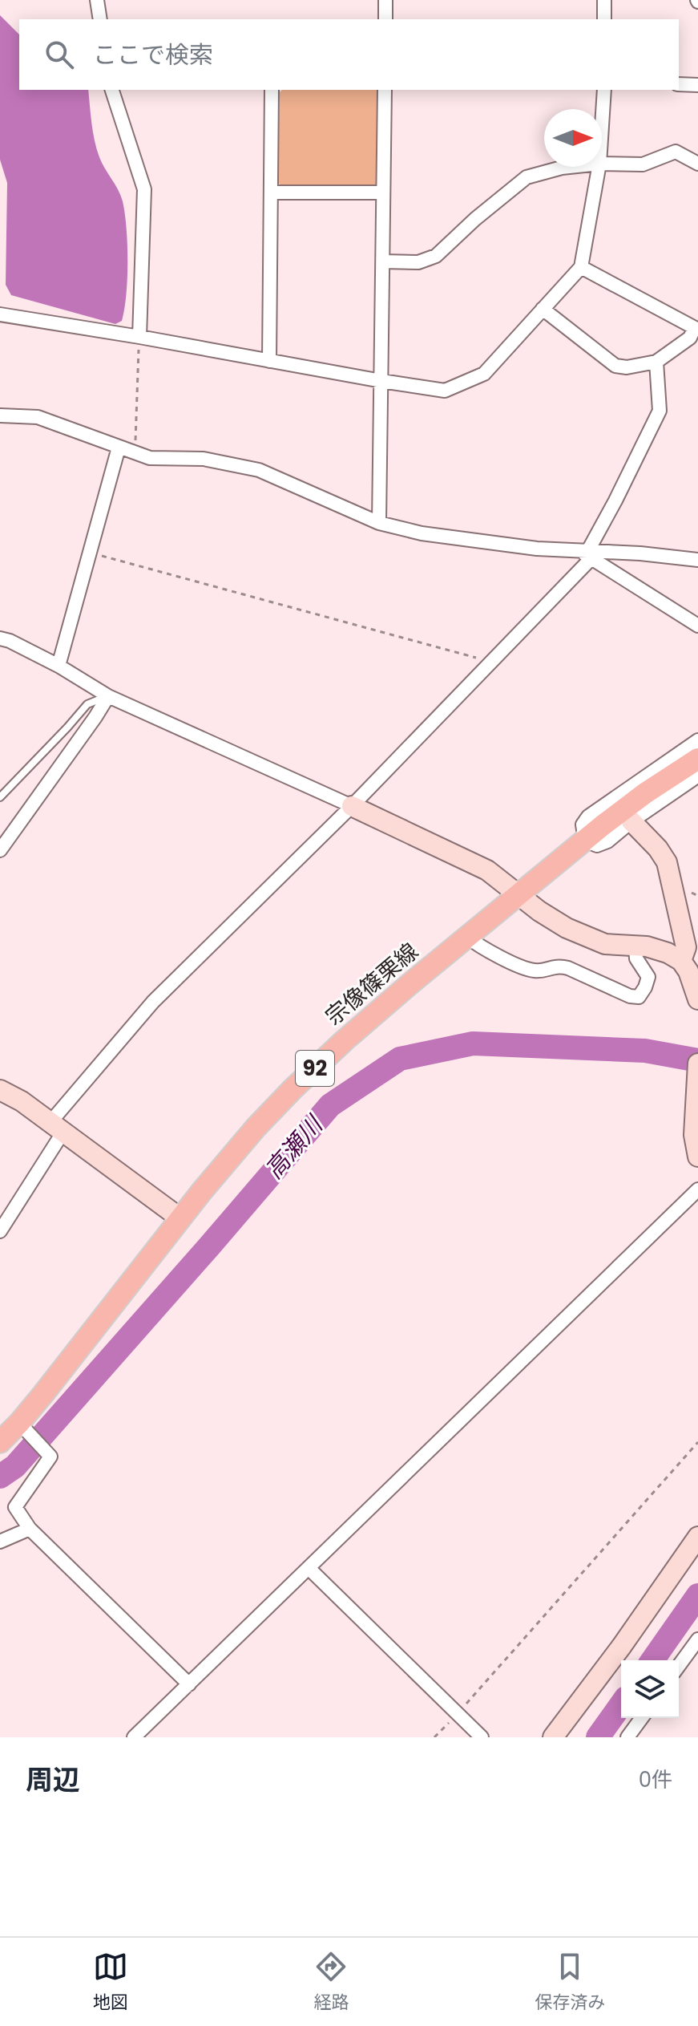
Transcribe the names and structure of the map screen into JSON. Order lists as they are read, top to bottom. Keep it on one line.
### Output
{"streets":{"main road":["宗像篠栗線","92"]},"water":["高瀬川"],"north":"right","page":{"search":"ここで検索","heading":["周辺","0件"],"nav":["地図","経路","保存済み"]}}
